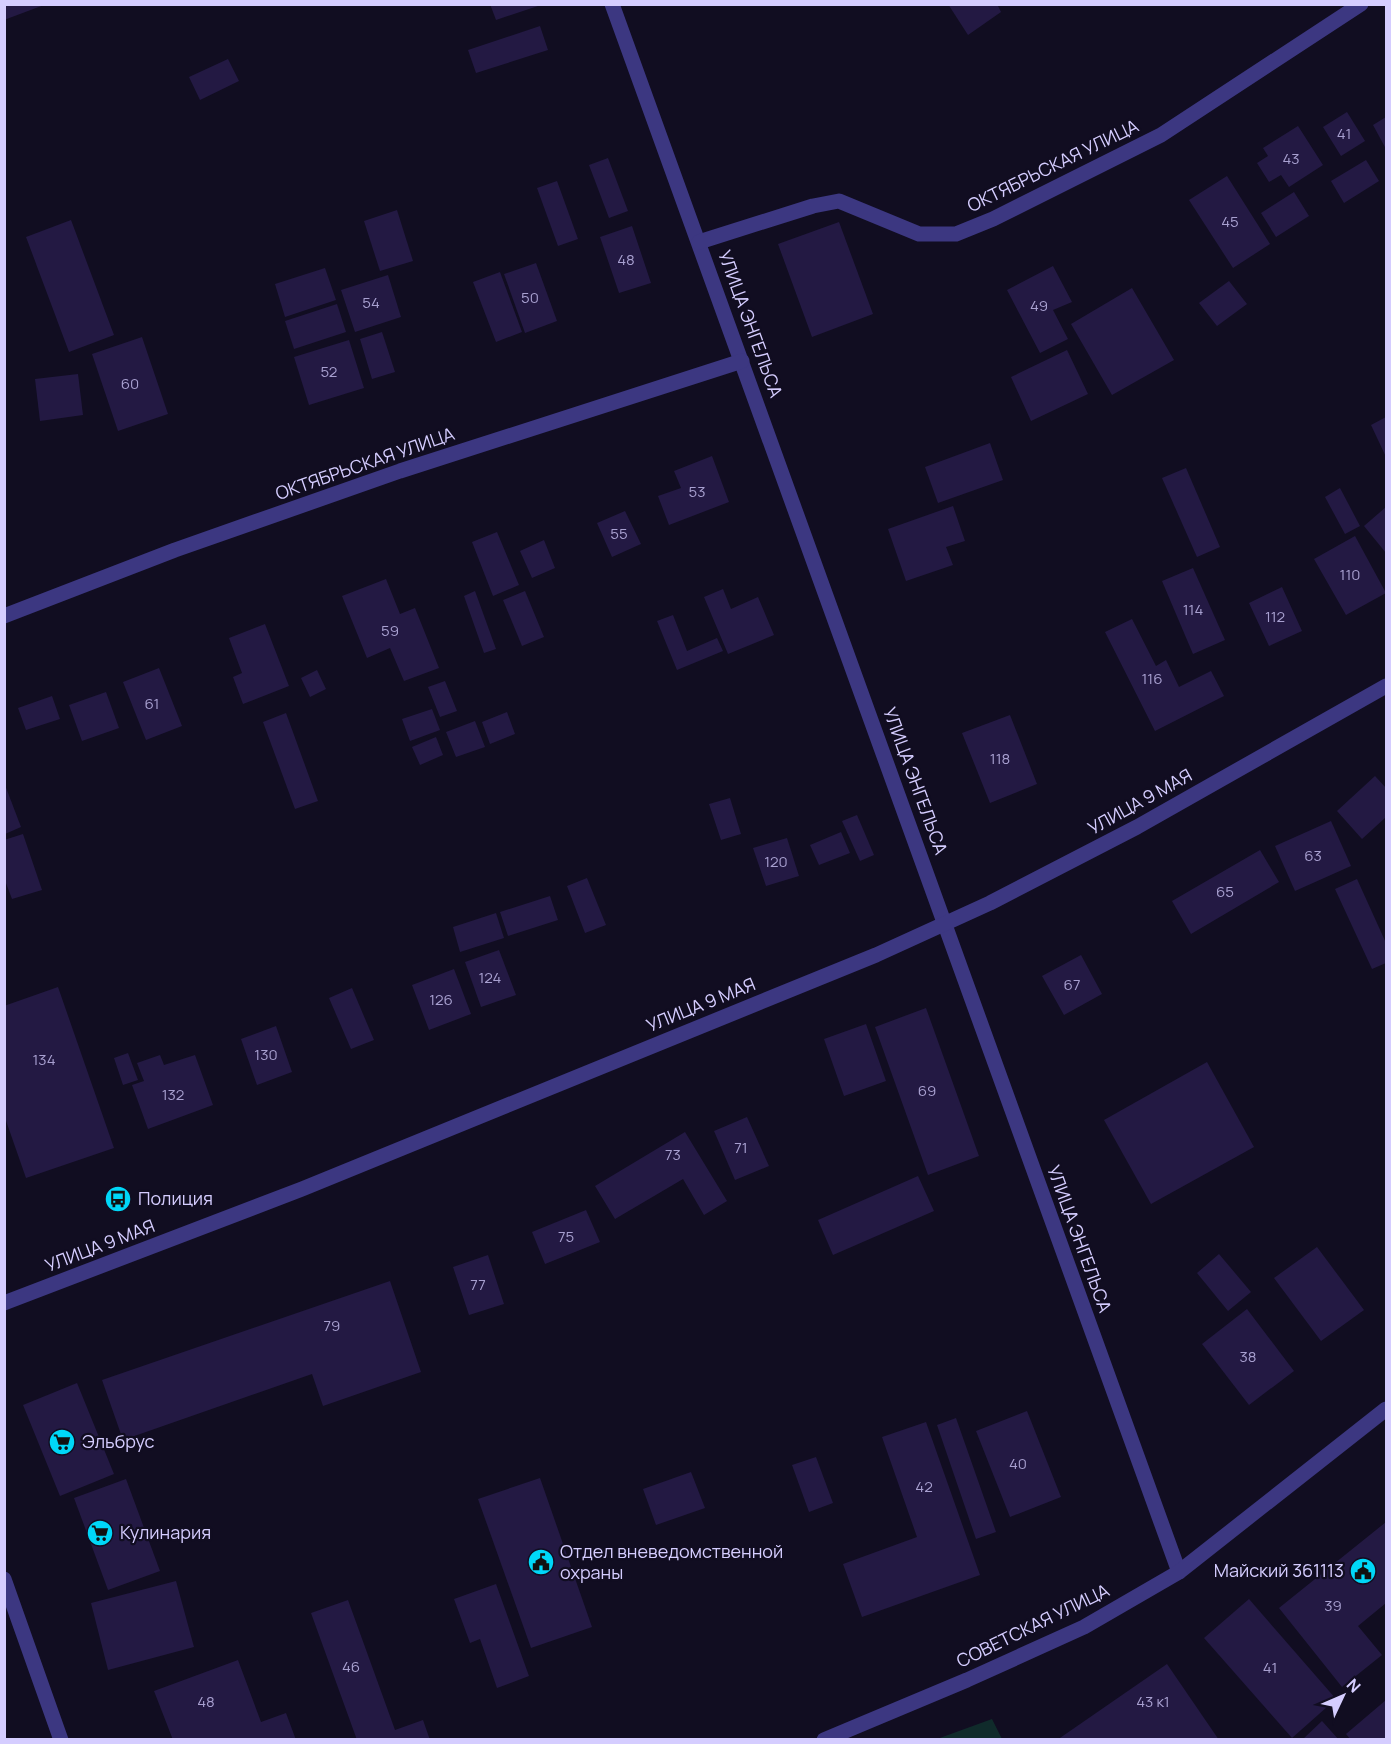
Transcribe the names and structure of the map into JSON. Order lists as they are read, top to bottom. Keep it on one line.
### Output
{"streets":{"street":["ОКТЯБРЬСКАЯ УЛИЦА","УЛИЦА ЭНГЕЛЬСА","УЛИЦА 9 МАЯ","СОВЕТСКАЯ УЛИЦА"]},"crossings":[["ОКТЯБРЬСКАЯ УЛИЦА","УЛИЦА ЭНГЕЛЬСА"],["УЛИЦА ЭНГЕЛЬСА","УЛИЦА 9 МАЯ"],["УЛИЦА ЭНГЕЛЬСА","СОВЕТСКАЯ УЛИЦА"]],"places":{"bus stop":["Полиция"],"supermarket":["Эльбрус","Кулинария"],"public building":["Отдел вневедомственной охраны","Майский 361113"]},"house_numbers":["41","43","45","48","50","54","49","52","60","53","55","110","114","112","59","116","61","118","63","120","65","124","67","126","130","134","69","132","71","73","75","77","79","38","40","42","39","46","41","48","43 к1"],"north":"top right"}
